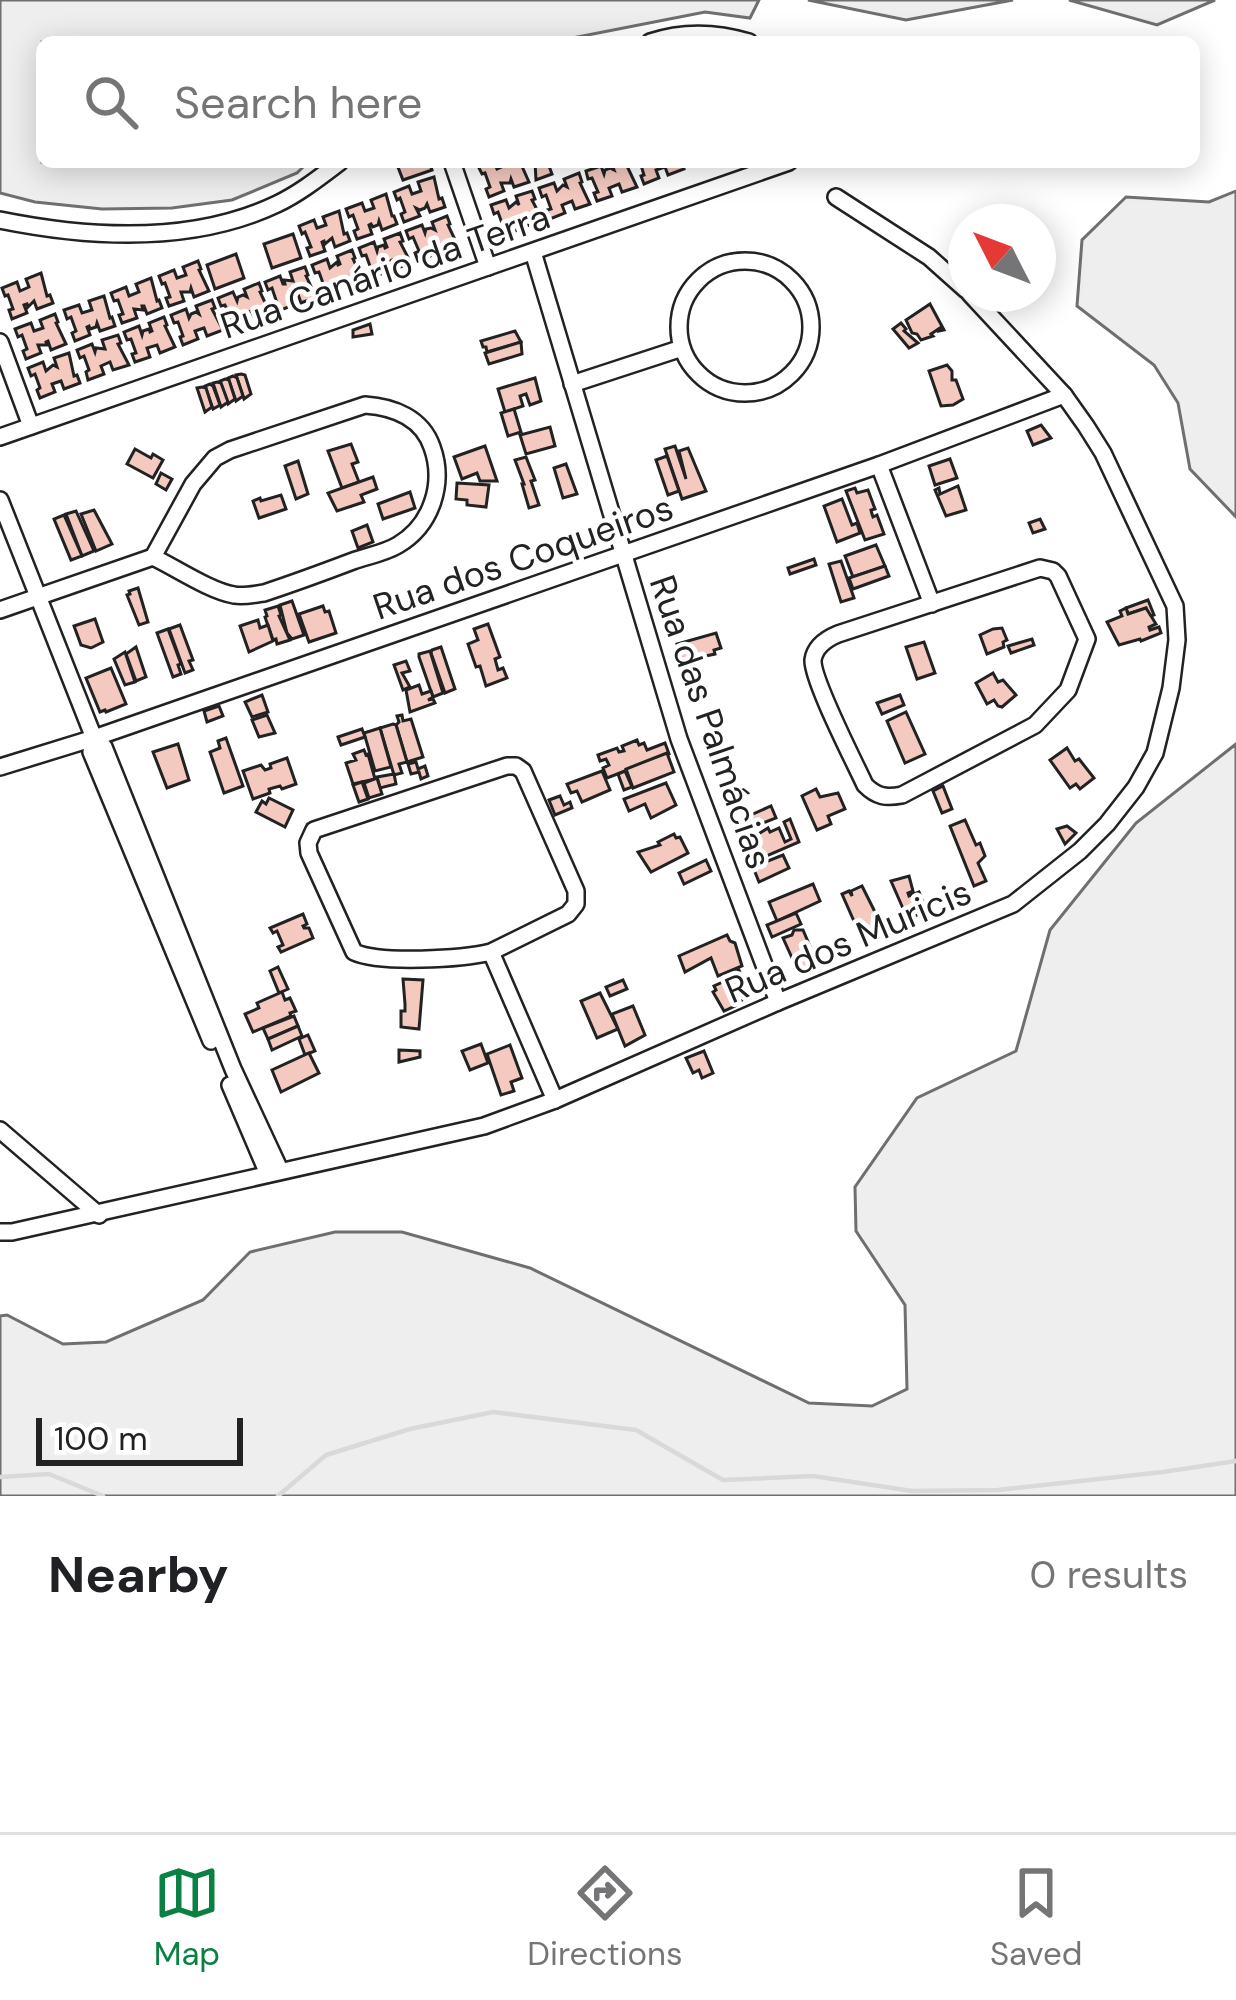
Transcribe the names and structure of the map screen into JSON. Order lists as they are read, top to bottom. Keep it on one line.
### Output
{"streets":{"street":["Rua Canário da Terra","Rua dos Coqueiros","Rua das Palmácias","Rua dos Muricis"]},"crossings":[["Rua Canário da Terra","Rua das Palmácias"],["Rua dos Coqueiros","Rua das Palmácias"],["Rua dos Coqueiros","Rua dos Muricis"],["Rua das Palmácias","Rua dos Muricis"]],"scale_bar":"100 m","north":"top left","page":{"search":"Search here","scale":"100 m","heading":["Nearby","0 results"],"nav":["Map","Directions","Saved"]}}
